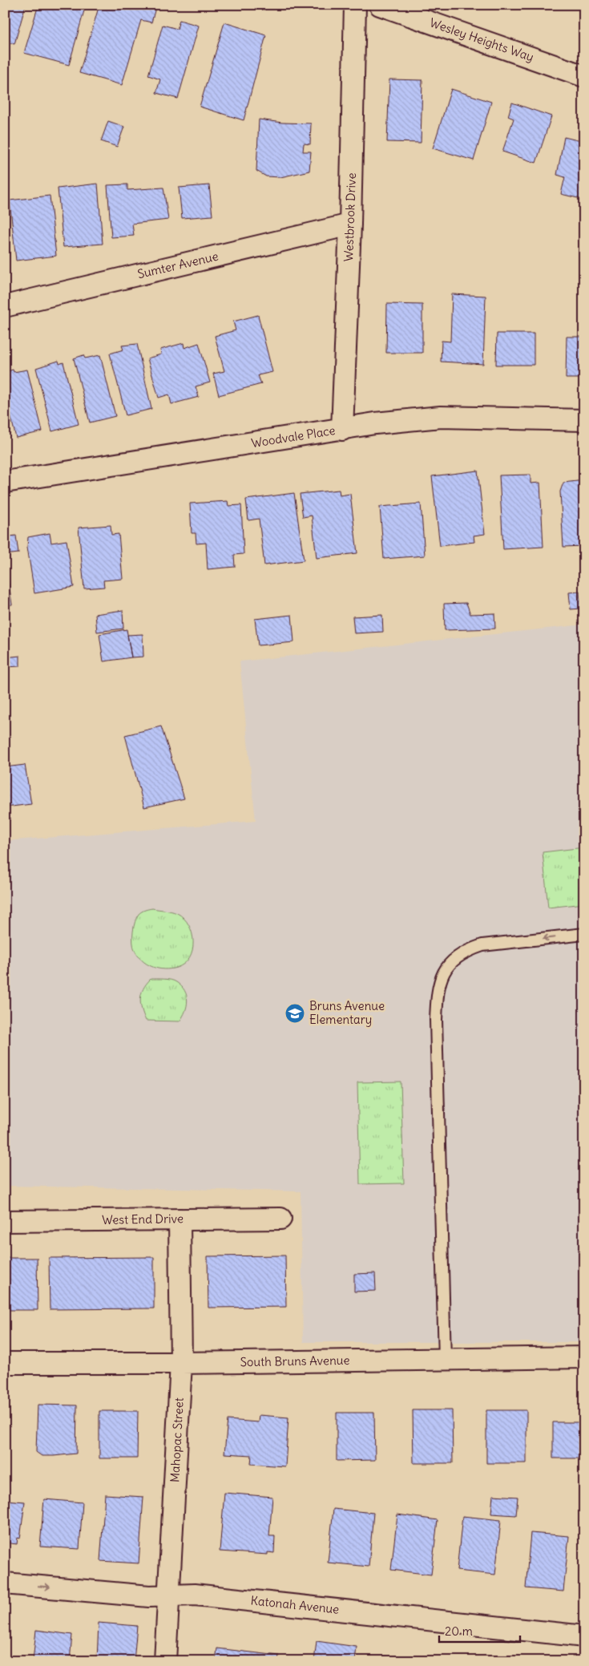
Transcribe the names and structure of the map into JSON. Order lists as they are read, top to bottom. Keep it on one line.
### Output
{"streets":{"street":["Wesley Heights Way","Westbrook Drive","Sumter Avenue","Woodvale Place","West End Drive","South Bruns Avenue","Mahopac Street","Katonah Avenue"]},"crossings":[["Westbrook Drive","Sumter Avenue"],["Westbrook Drive","Woodvale Place"],["West End Drive","Mahopac Street"],["South Bruns Avenue","Mahopac Street"],["Mahopac Street","Katonah Avenue"]],"places":{"school or university":["Bruns Avenue Elementary"]},"scale_bar":"20 m"}
